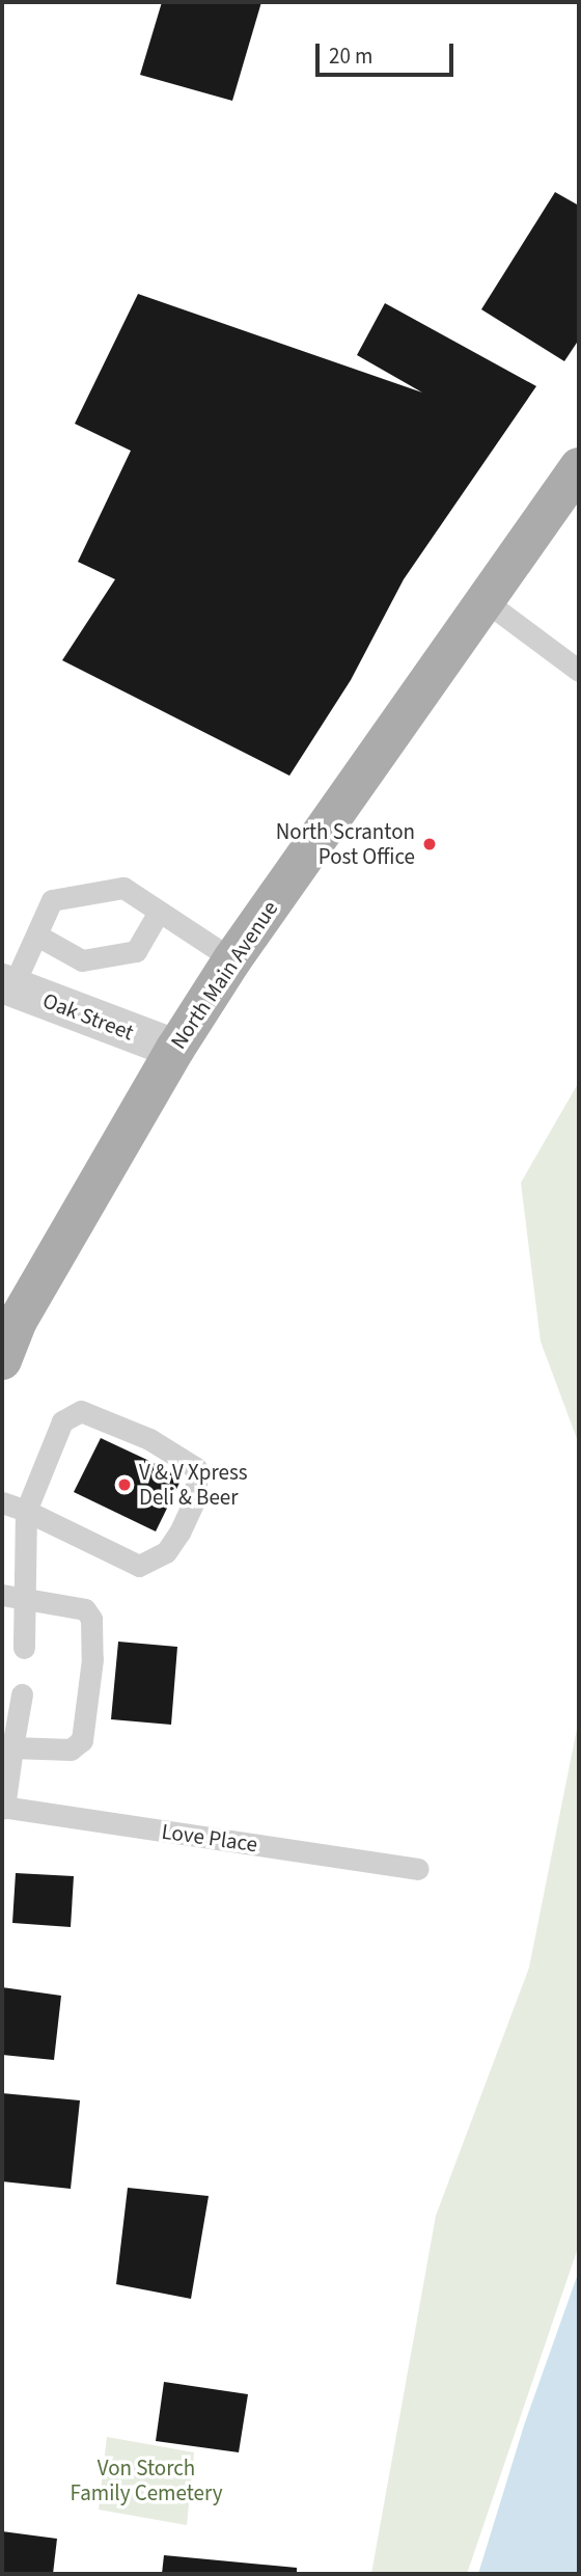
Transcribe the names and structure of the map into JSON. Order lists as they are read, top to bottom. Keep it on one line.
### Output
{"streets":{"main road":["North Main Avenue"],"street":["Oak Street"],"lane":["Love Place"]},"crossings":[["North Main Avenue","Oak Street"]],"parks":["Von Storch Family Cemetery"],"places":["North Scranton Post Office","V & V Xpress Deli & Beer"],"scale_bar":"20 m"}
